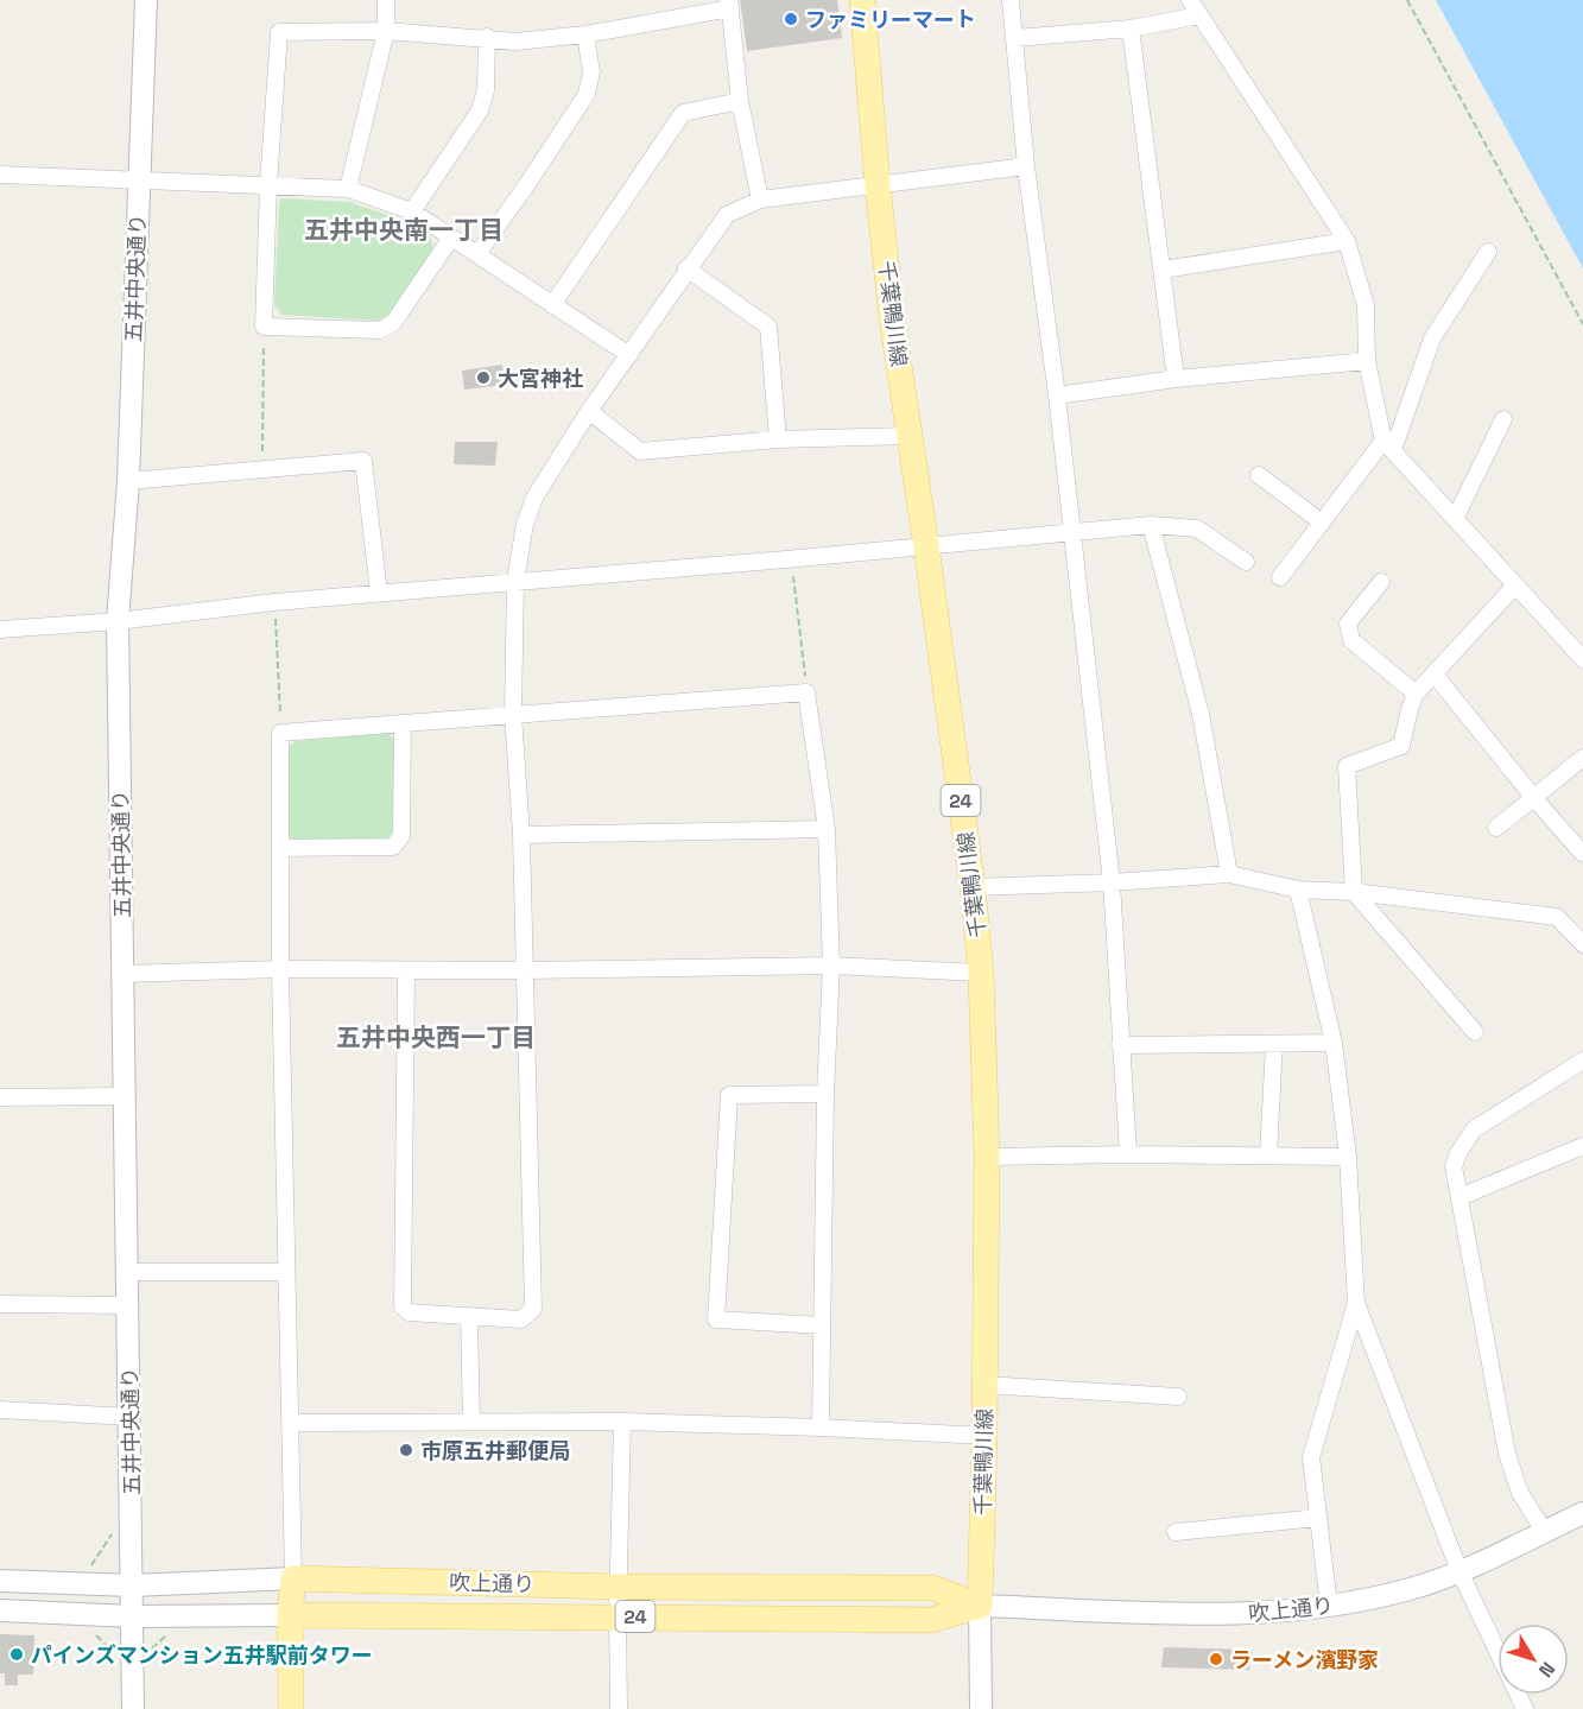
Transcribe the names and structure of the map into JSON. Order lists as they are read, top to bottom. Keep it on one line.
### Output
{"streets":{"main road":["千葉鴨川線","24","吹上通り"],"street":["五井中央通り"]},"crossings":[["五井中央通り","吹上通り"],["千葉鴨川線","吹上通り"]],"districts":["五井中央南一丁目","五井中央西一丁目"],"places":["ファミリーマート","大宮神社","市原五井郵便局","パインズマンション五井駅前タワー","ラーメン濱野家"],"north":"bottom right"}
